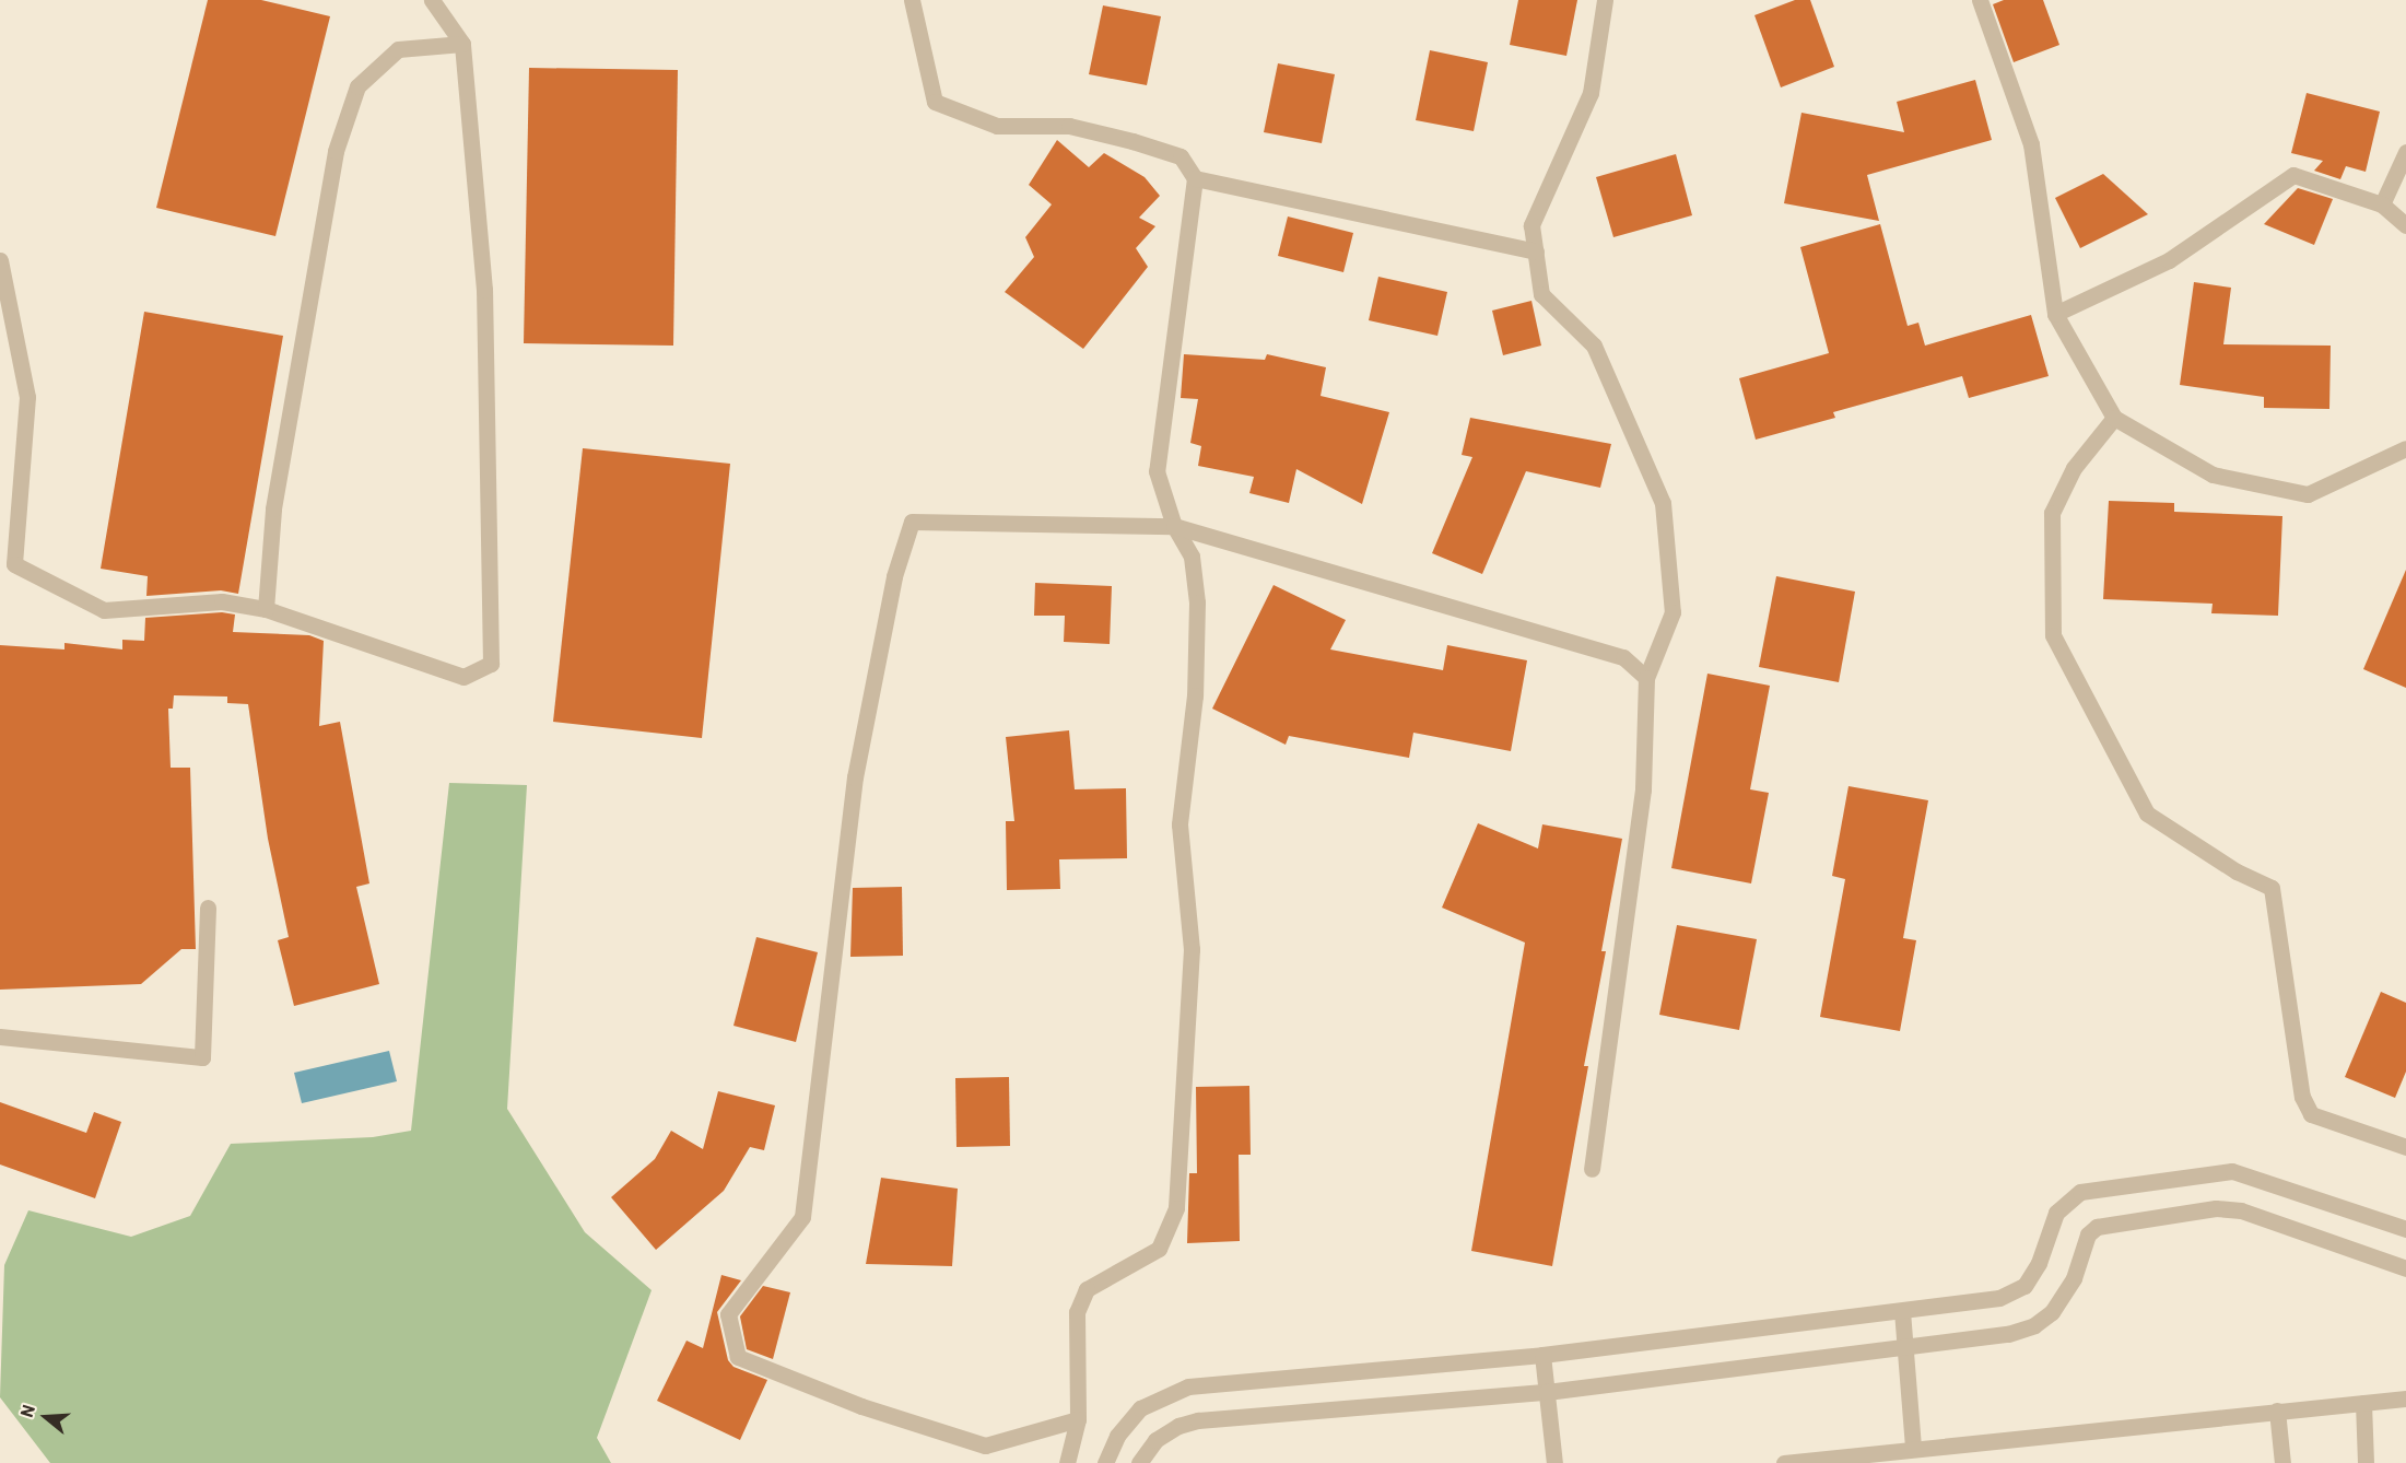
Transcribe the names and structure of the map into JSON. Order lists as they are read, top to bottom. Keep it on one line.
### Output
{"north":"left"}
